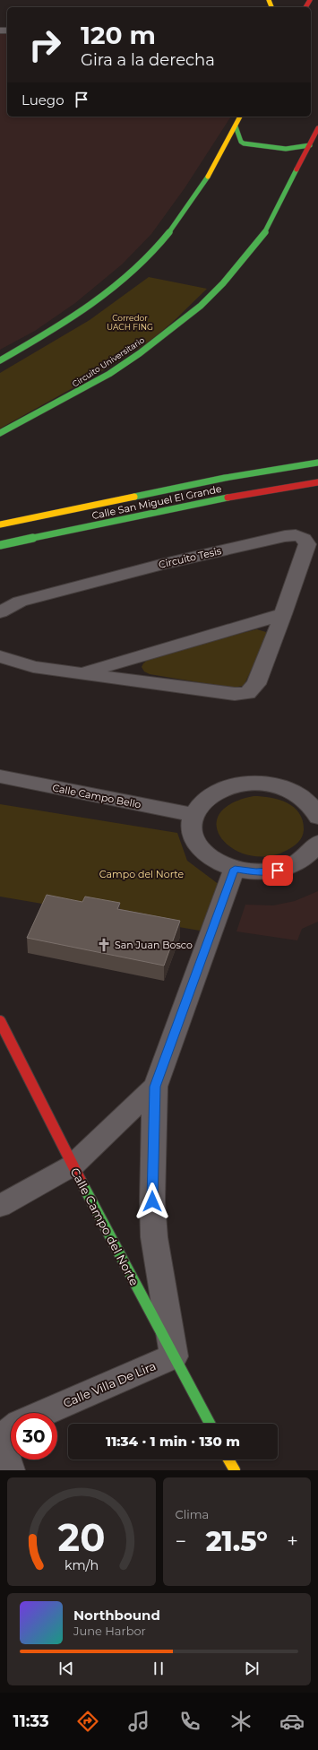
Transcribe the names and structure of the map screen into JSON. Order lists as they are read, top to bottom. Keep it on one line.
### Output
{"streets":{"main road":["Circuito Universitario","Calle San Miguel El Grande","Calle Campo del Norte"],"street":["Circuito Tesis","Calle Campo Bello","Calle Villa De Lira"]},"crossings":[["Calle Campo del Norte","Calle Villa De Lira"]],"parks":["Corredor UACH FING","Campo del Norte"],"places":{"church":["San Juan Bosco"]},"page":{"turn":["120 m","Gira a la derecha"],"then":"Luego","limit":"30","trip":"11:34 · 1 min · 130 m","tile":"Clima","heat":["−","21.5°","+"],"song":["Northbound","June Harbor"],"tabs":"11:33","gauge":["20","km/h"]}}
